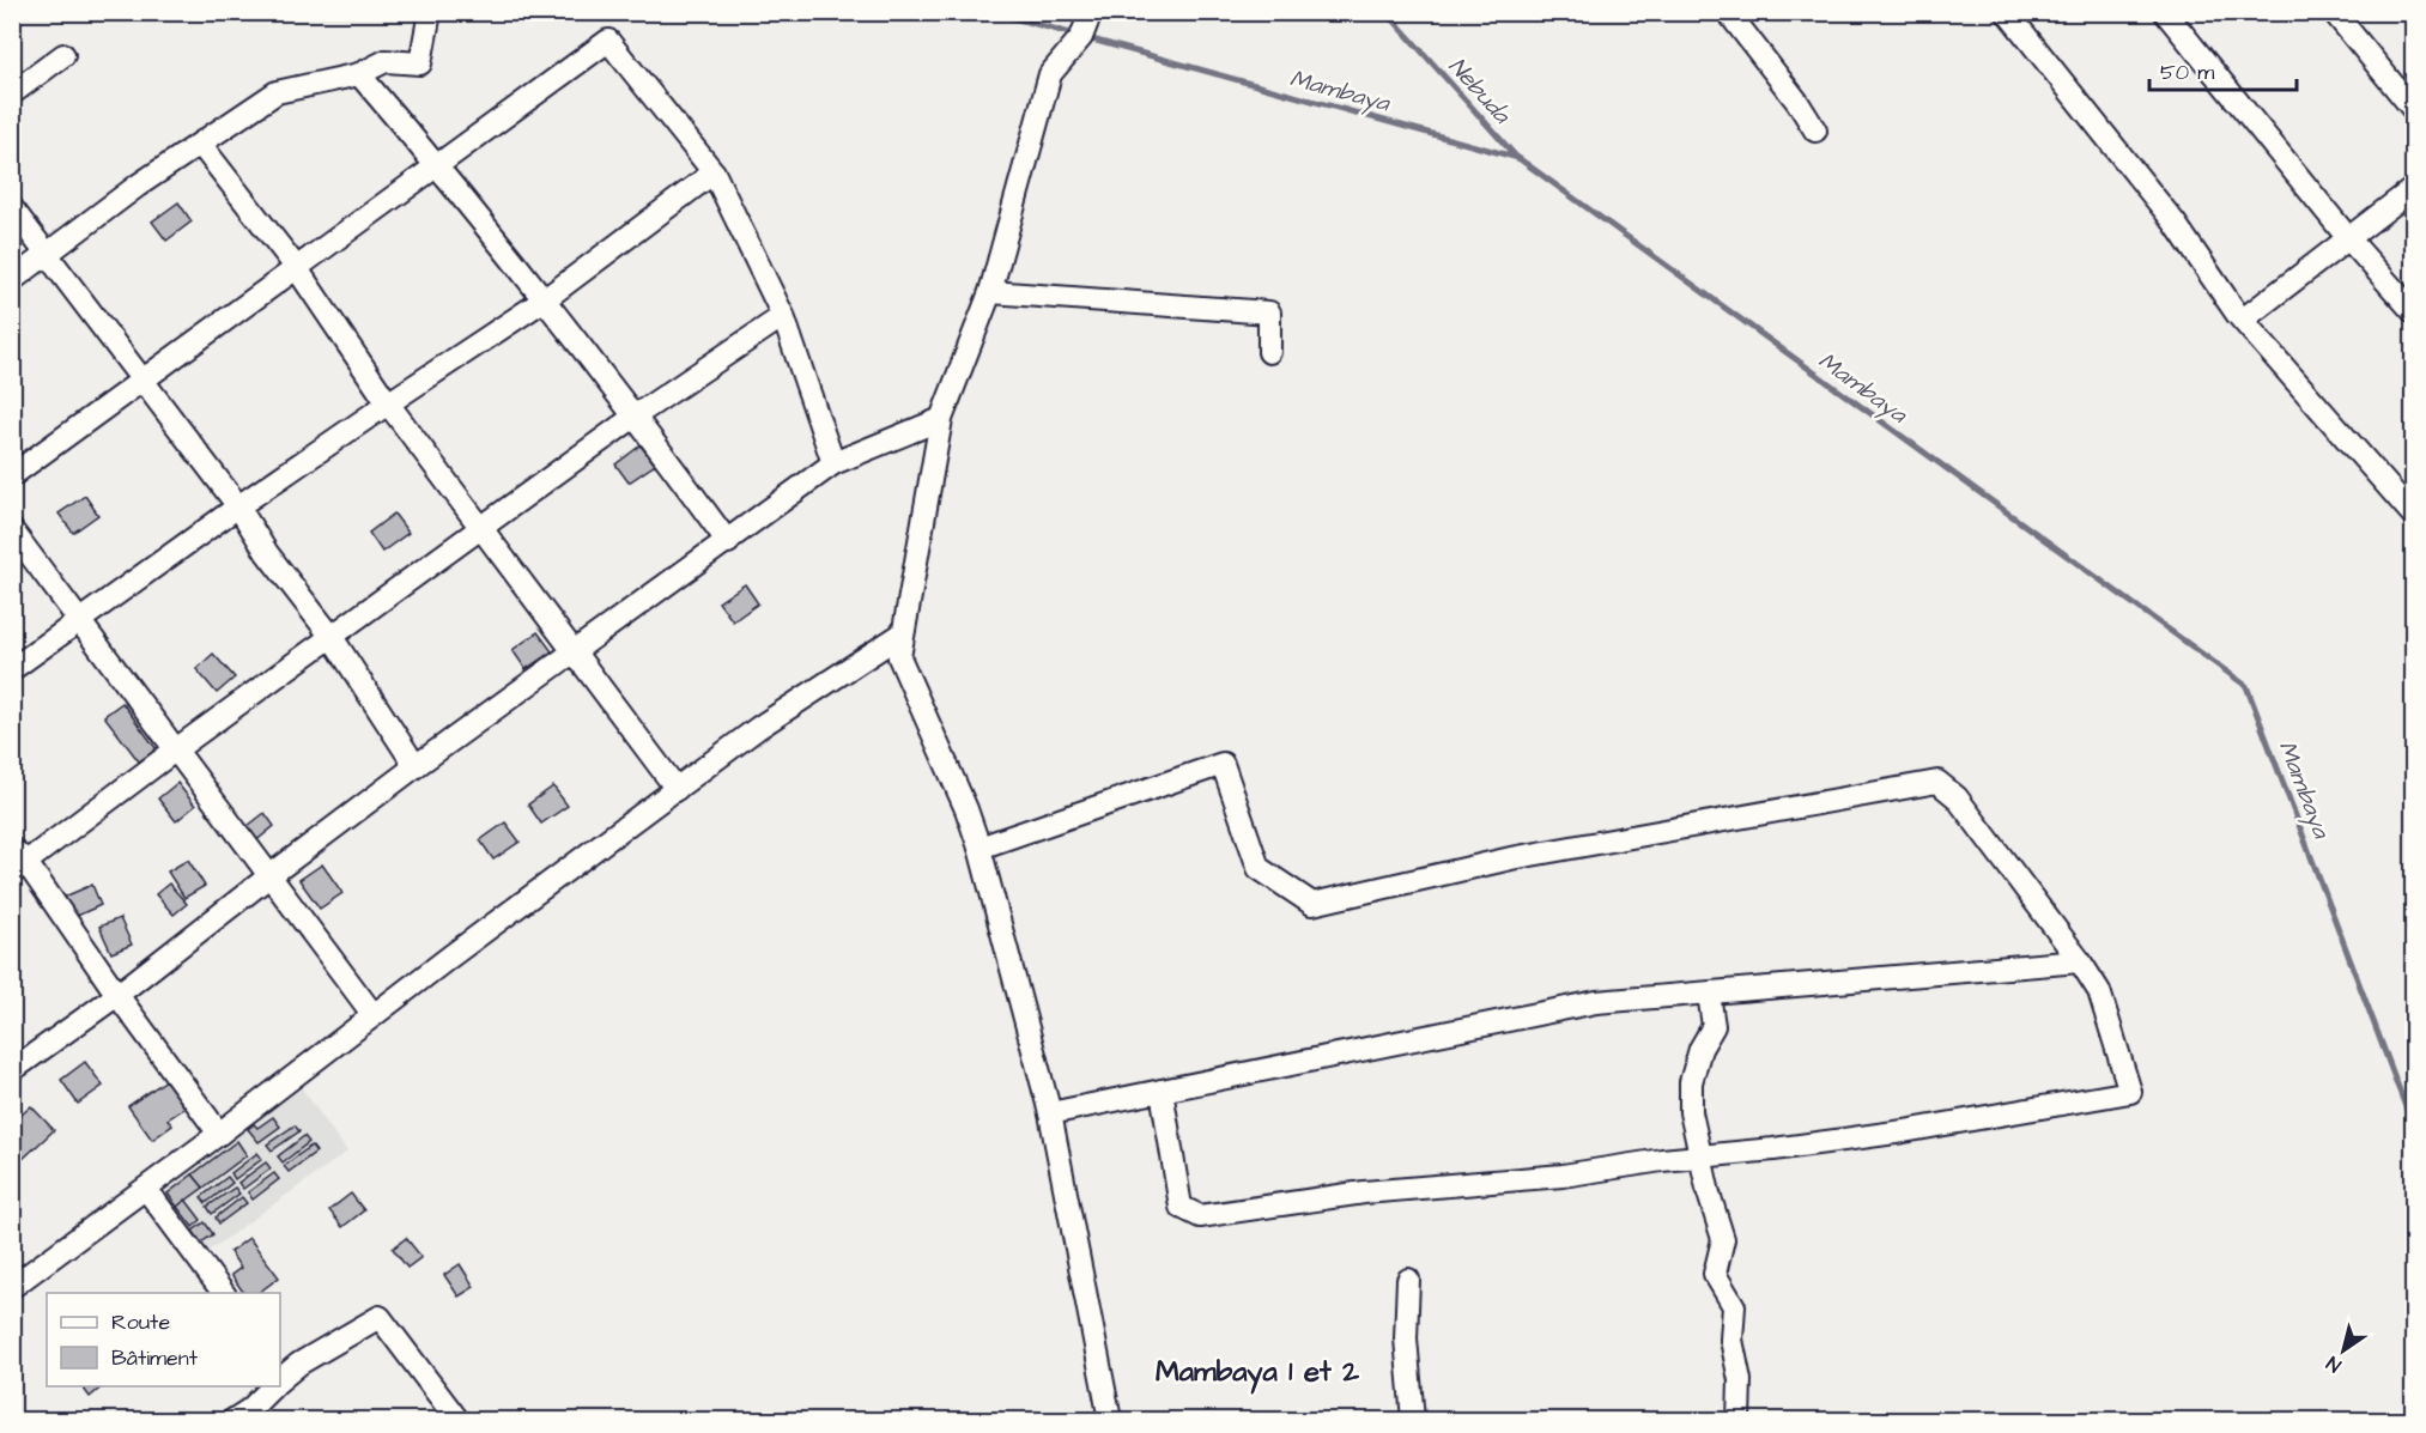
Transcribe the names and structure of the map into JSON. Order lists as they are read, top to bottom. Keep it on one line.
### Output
{"districts":["Mambaya 1 et 2"],"water":["Mambaya","Nebuda"],"legend":["Route","Bâtiment"],"scale_bar":"50 m","north":"bottom left"}
